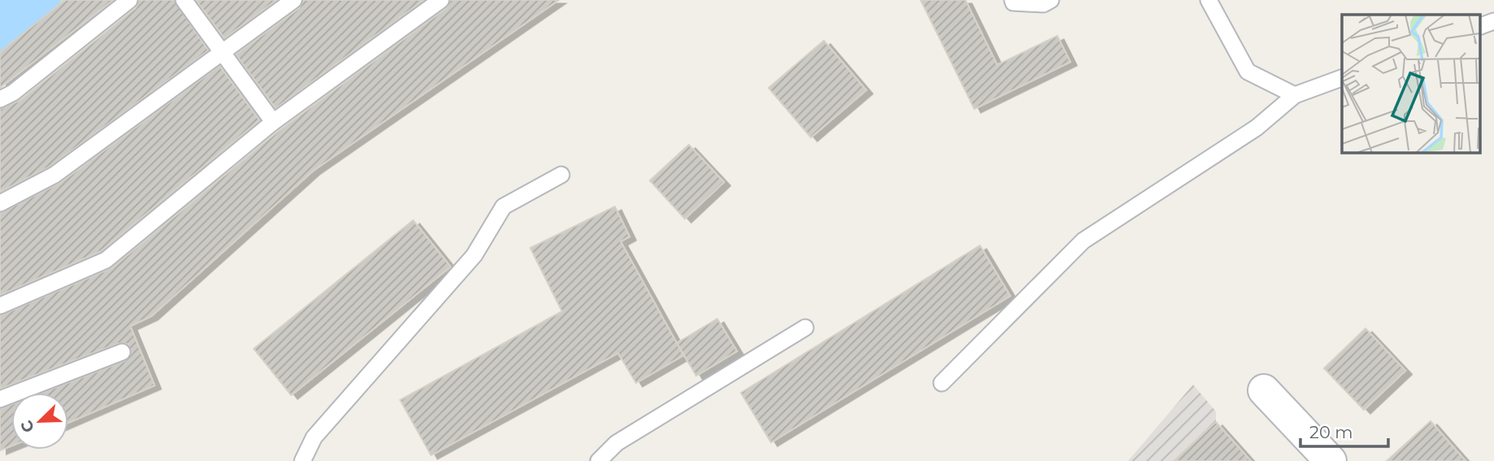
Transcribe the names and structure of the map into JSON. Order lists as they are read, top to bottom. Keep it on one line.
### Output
{"scale_bar":"20 m","north":"bottom left"}
